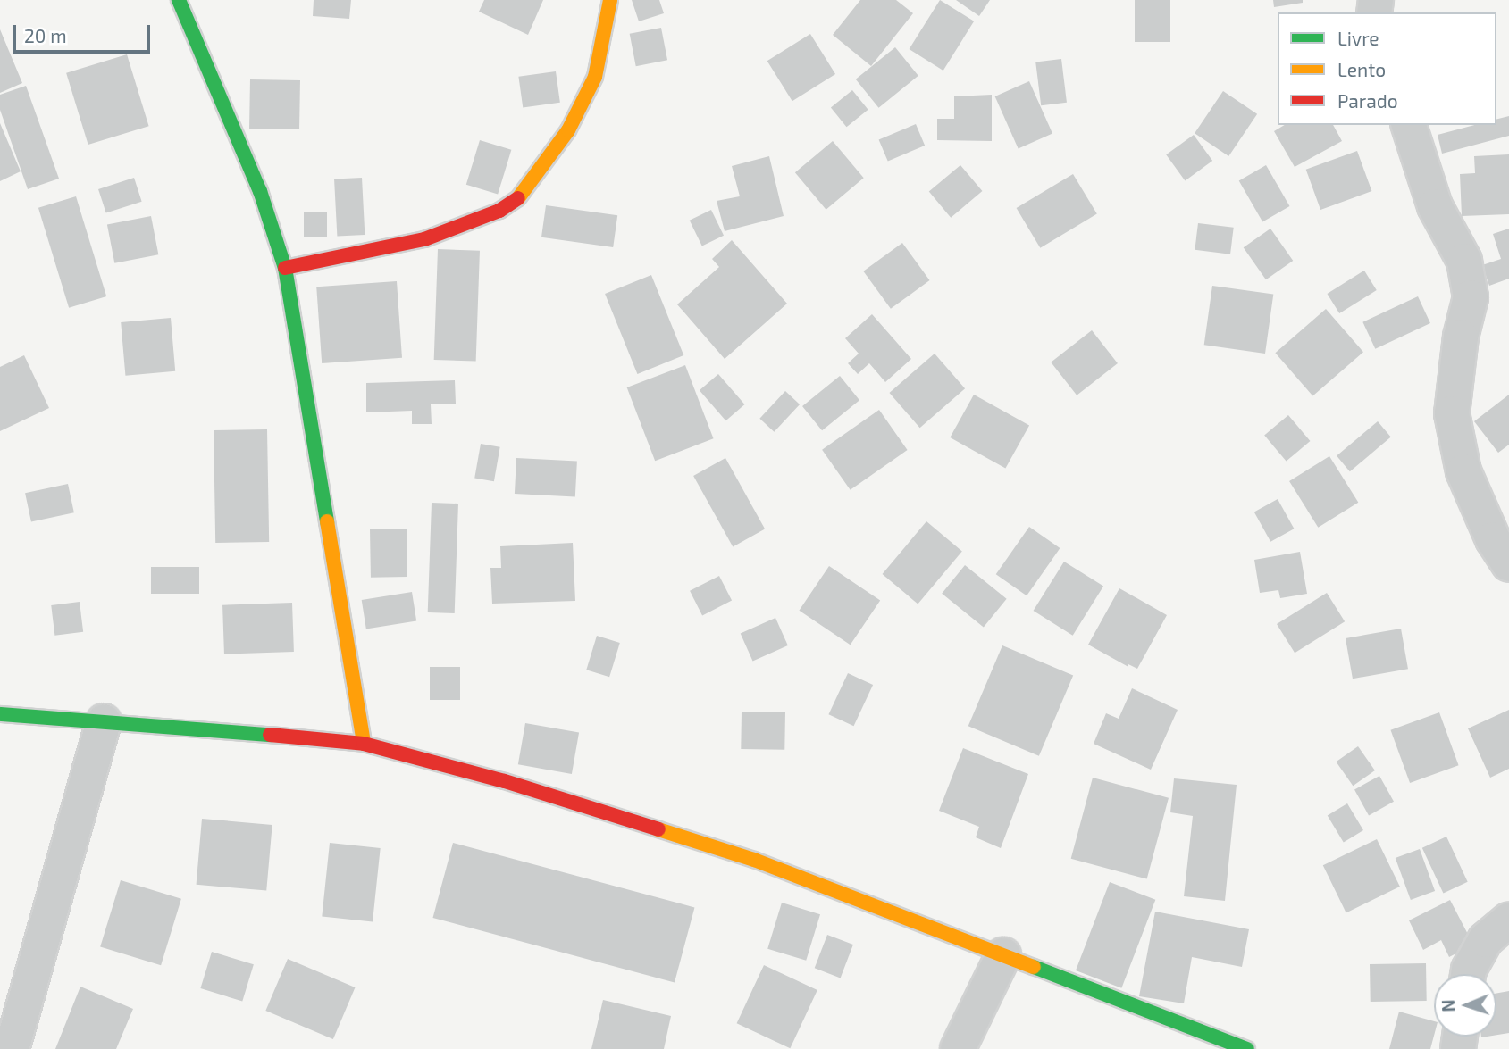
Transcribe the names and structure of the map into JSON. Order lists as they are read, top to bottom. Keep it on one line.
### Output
{"legend":["Livre","Lento","Parado"],"scale_bar":"20 m","north":"left"}
